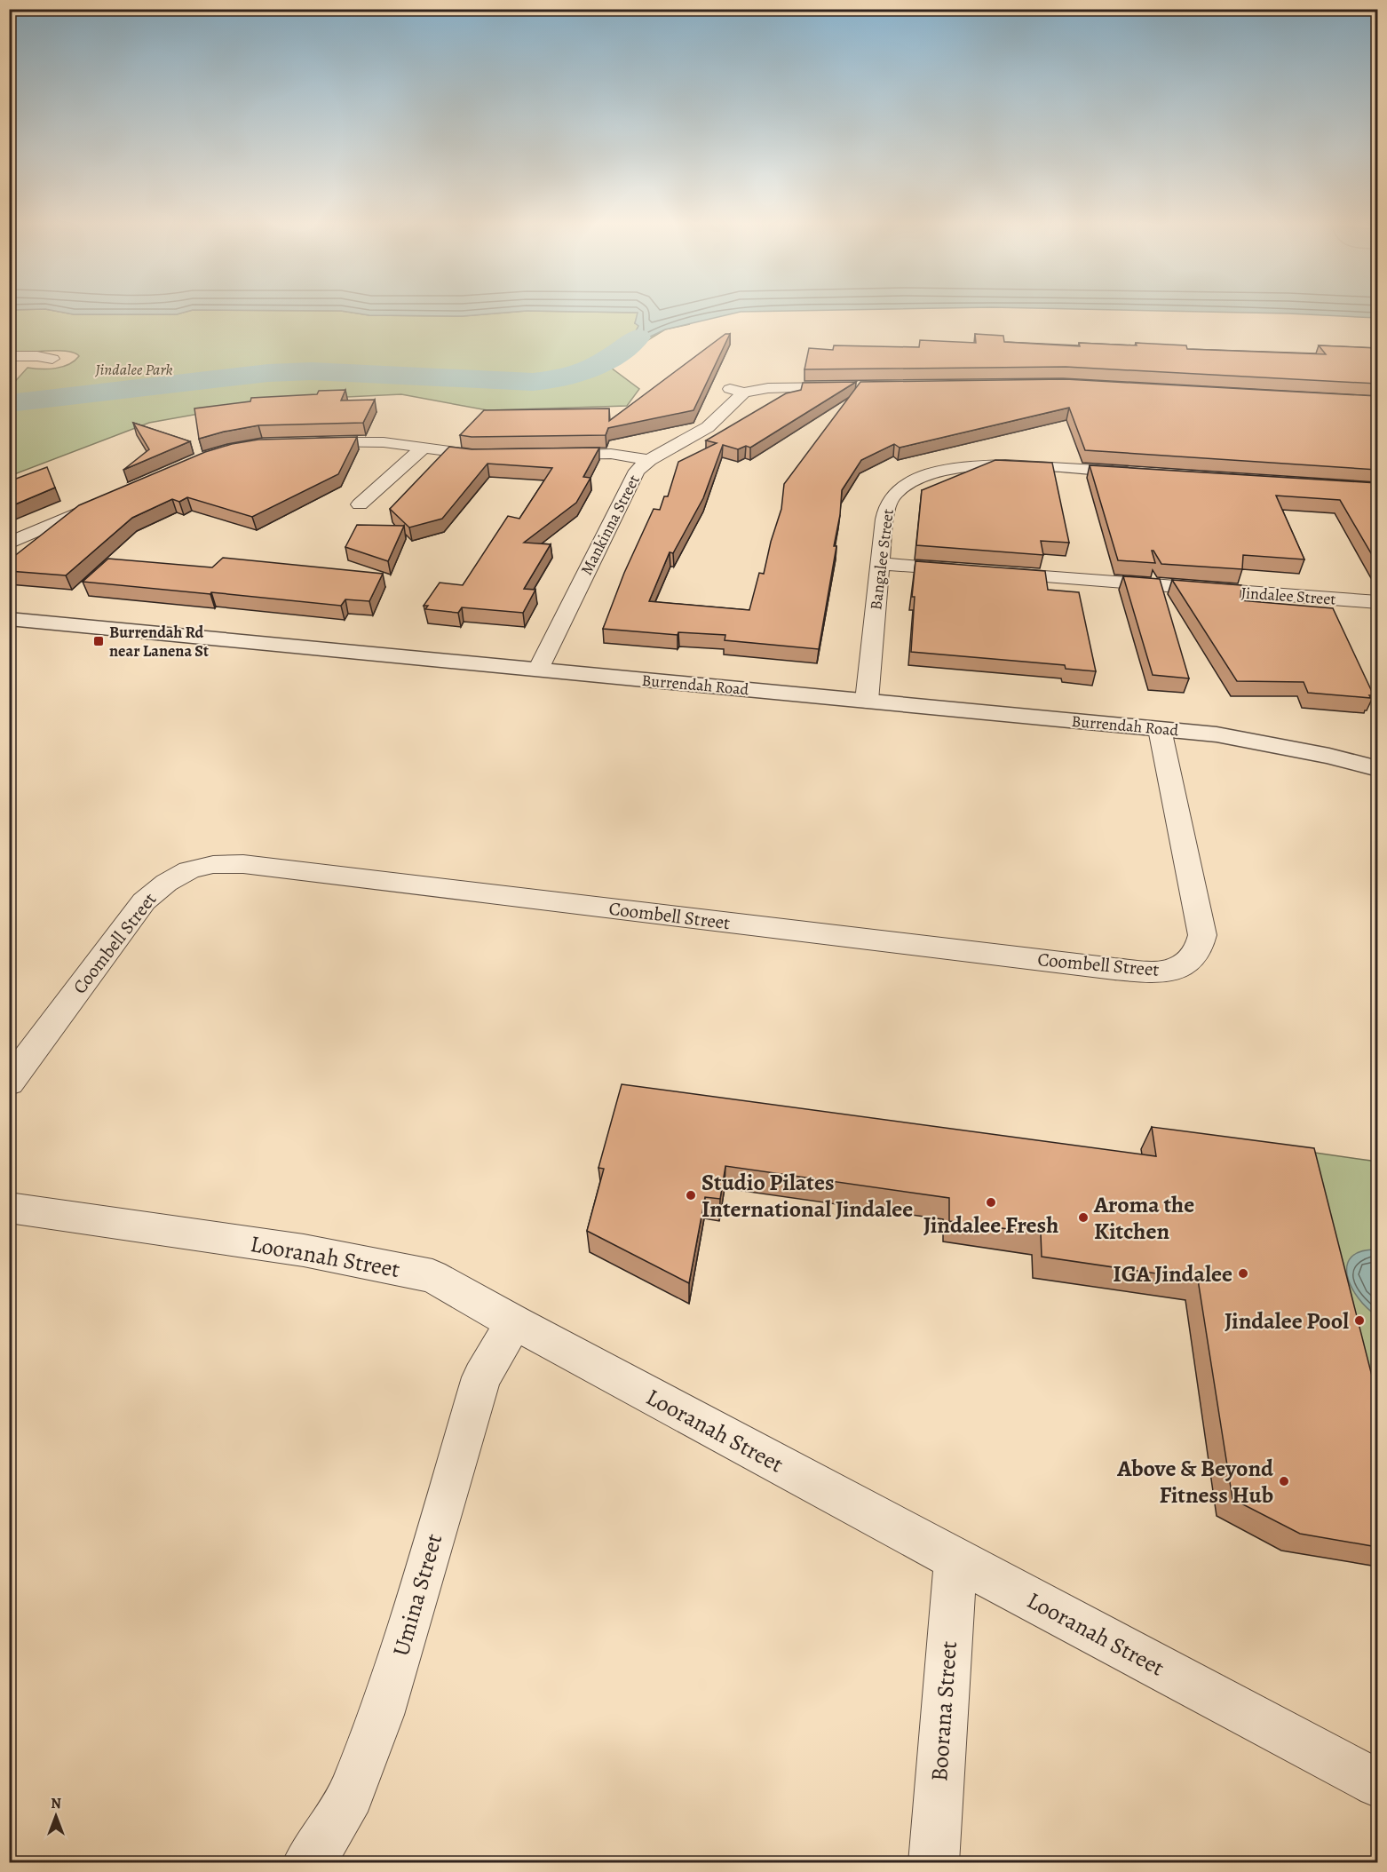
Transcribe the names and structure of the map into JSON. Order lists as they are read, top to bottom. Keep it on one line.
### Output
{"streets":{"street":["Mankinna Street","Bangalee Street","Jindalee Street","Burrendah Road","Coombell Street","Looranah Street","Umina Street","Boorana Street"]},"crossings":[["Mankinna Street","Burrendah Road"],["Bangalee Street","Burrendah Road"],["Burrendah Road","Coombell Street"],["Looranah Street","Umina Street"],["Looranah Street","Boorana Street"]],"parks":["Jindalee Park"],"places":{"transit":["Burrendah Rd near Lanena St"],"other":["Studio Pilates International Jindalee","Jindalee Fresh","Aroma the Kitchen","IGA Jindalee","Jindalee Pool","Above & Beyond Fitness Hub"]},"north":"top"}
